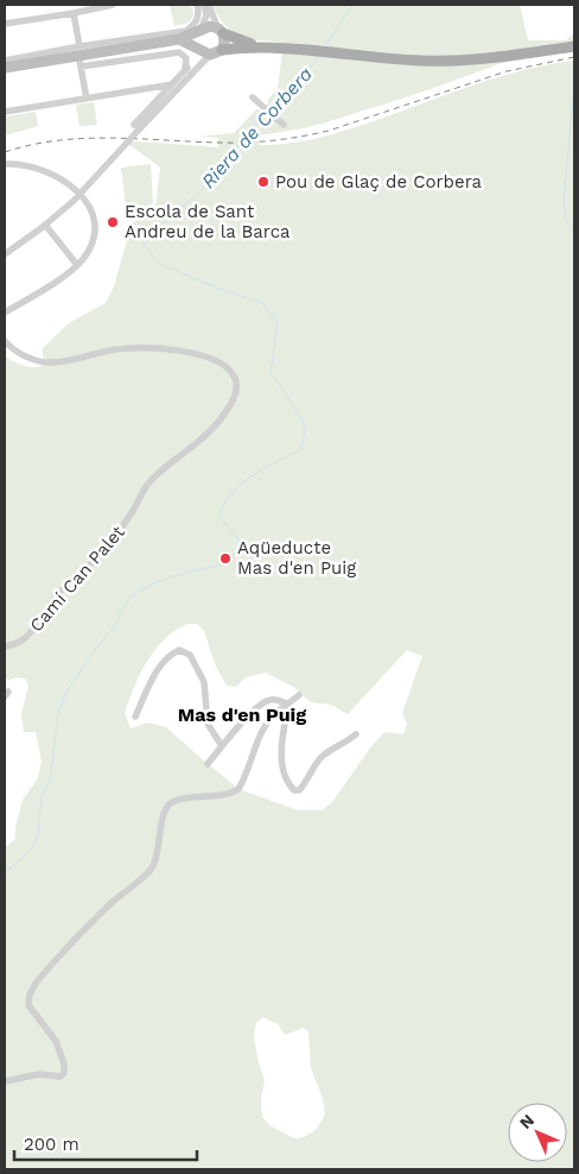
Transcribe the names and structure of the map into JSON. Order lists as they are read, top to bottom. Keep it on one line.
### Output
{"streets":{"street":["Camí Can Palet"]},"districts":["Mas d'en Puig"],"water":["Riera de Corbera"],"places":["Pou de Glaç de Corbera","Escola de Sant Andreu de la Barca","Aqüeducte Mas d'en Puig"],"scale_bar":"200 m","north":"top left"}
